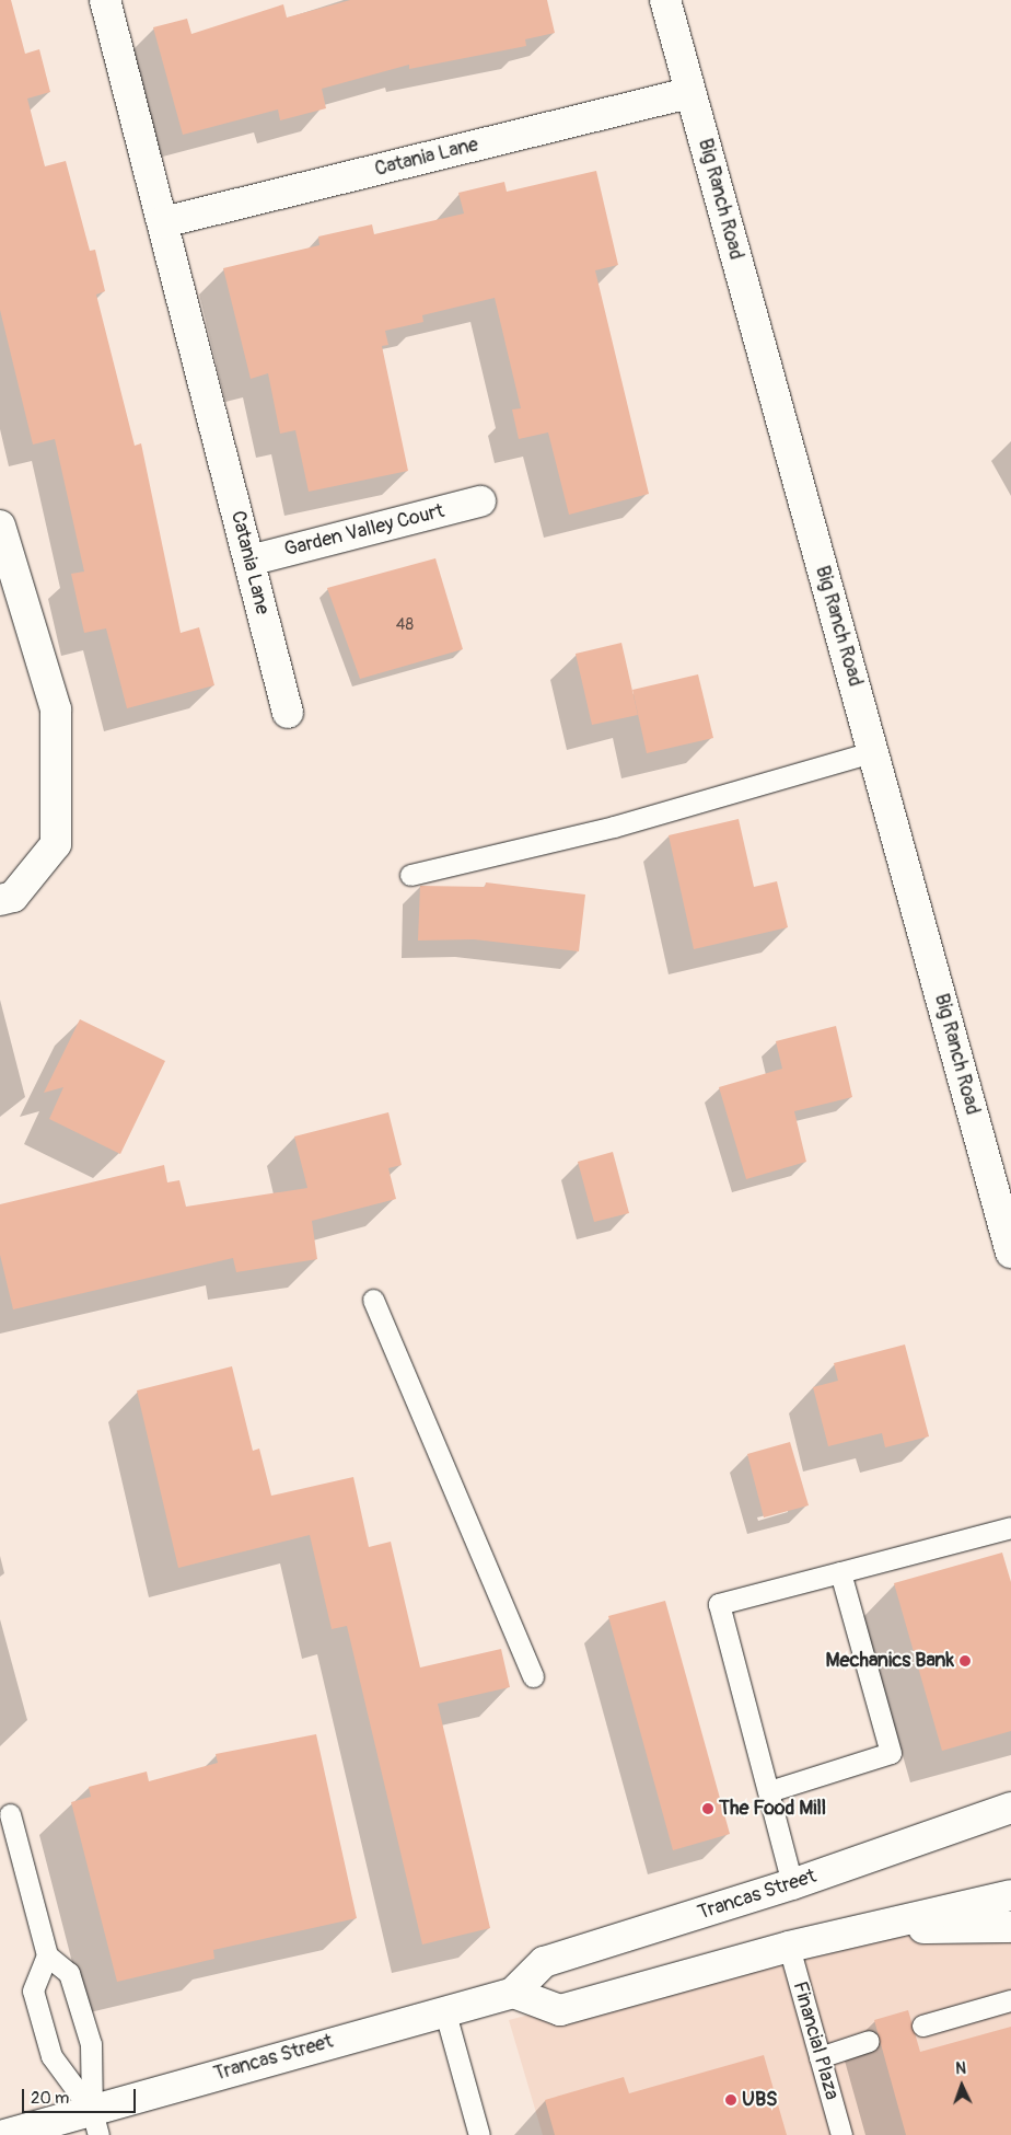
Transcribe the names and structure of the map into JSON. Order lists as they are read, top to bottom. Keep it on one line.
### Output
{"streets":{"street":["Catania Lane","Big Ranch Road","Garden Valley Court","Trancas Street"],"lane":["Financial Plaza"]},"crossings":[["Catania Lane","Big Ranch Road"],["Catania Lane","Garden Valley Court"]],"places":["Mechanics Bank","The Food Mill","UBS"],"house_numbers":["48"],"scale_bar":"20 m","north":"top"}
